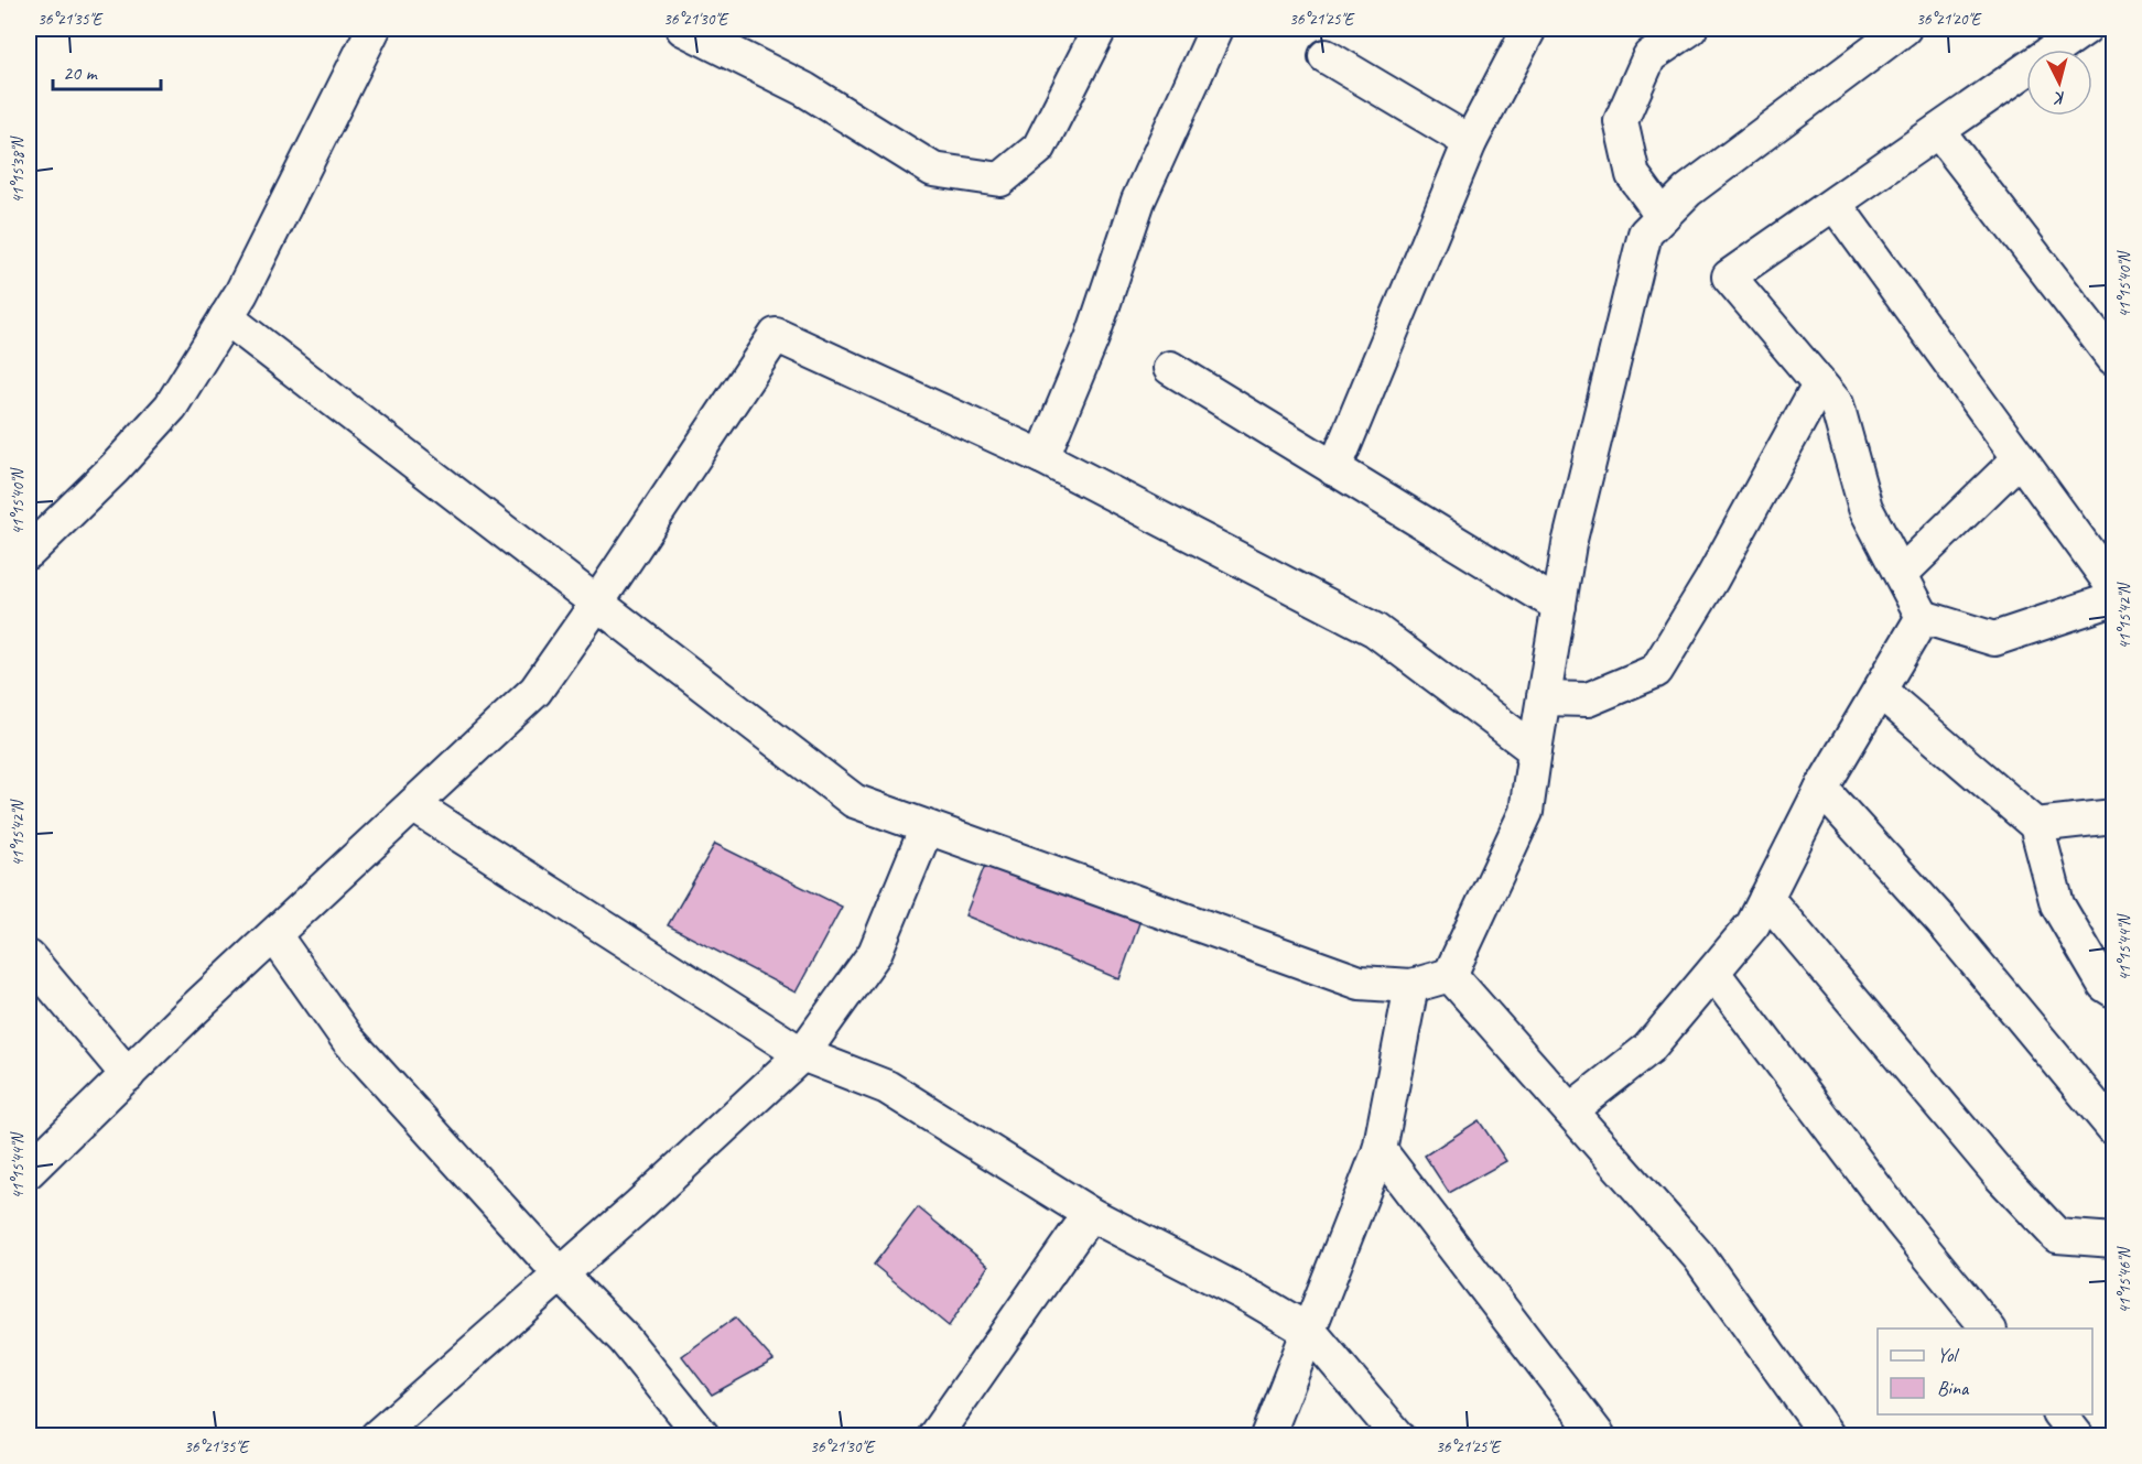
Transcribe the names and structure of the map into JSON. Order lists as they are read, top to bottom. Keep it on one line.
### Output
{"legend":["Yol","Bina"],"scale_bar":"20 m","north":"bottom","coordinates":["36°21'35\"E","36°21'30\"E","36°21'25\"E","36°21'20\"E","41°15'38\"N","41°15'40\"N","41°15'42\"N","41°15'44\"N","41°15'46\"N"]}
